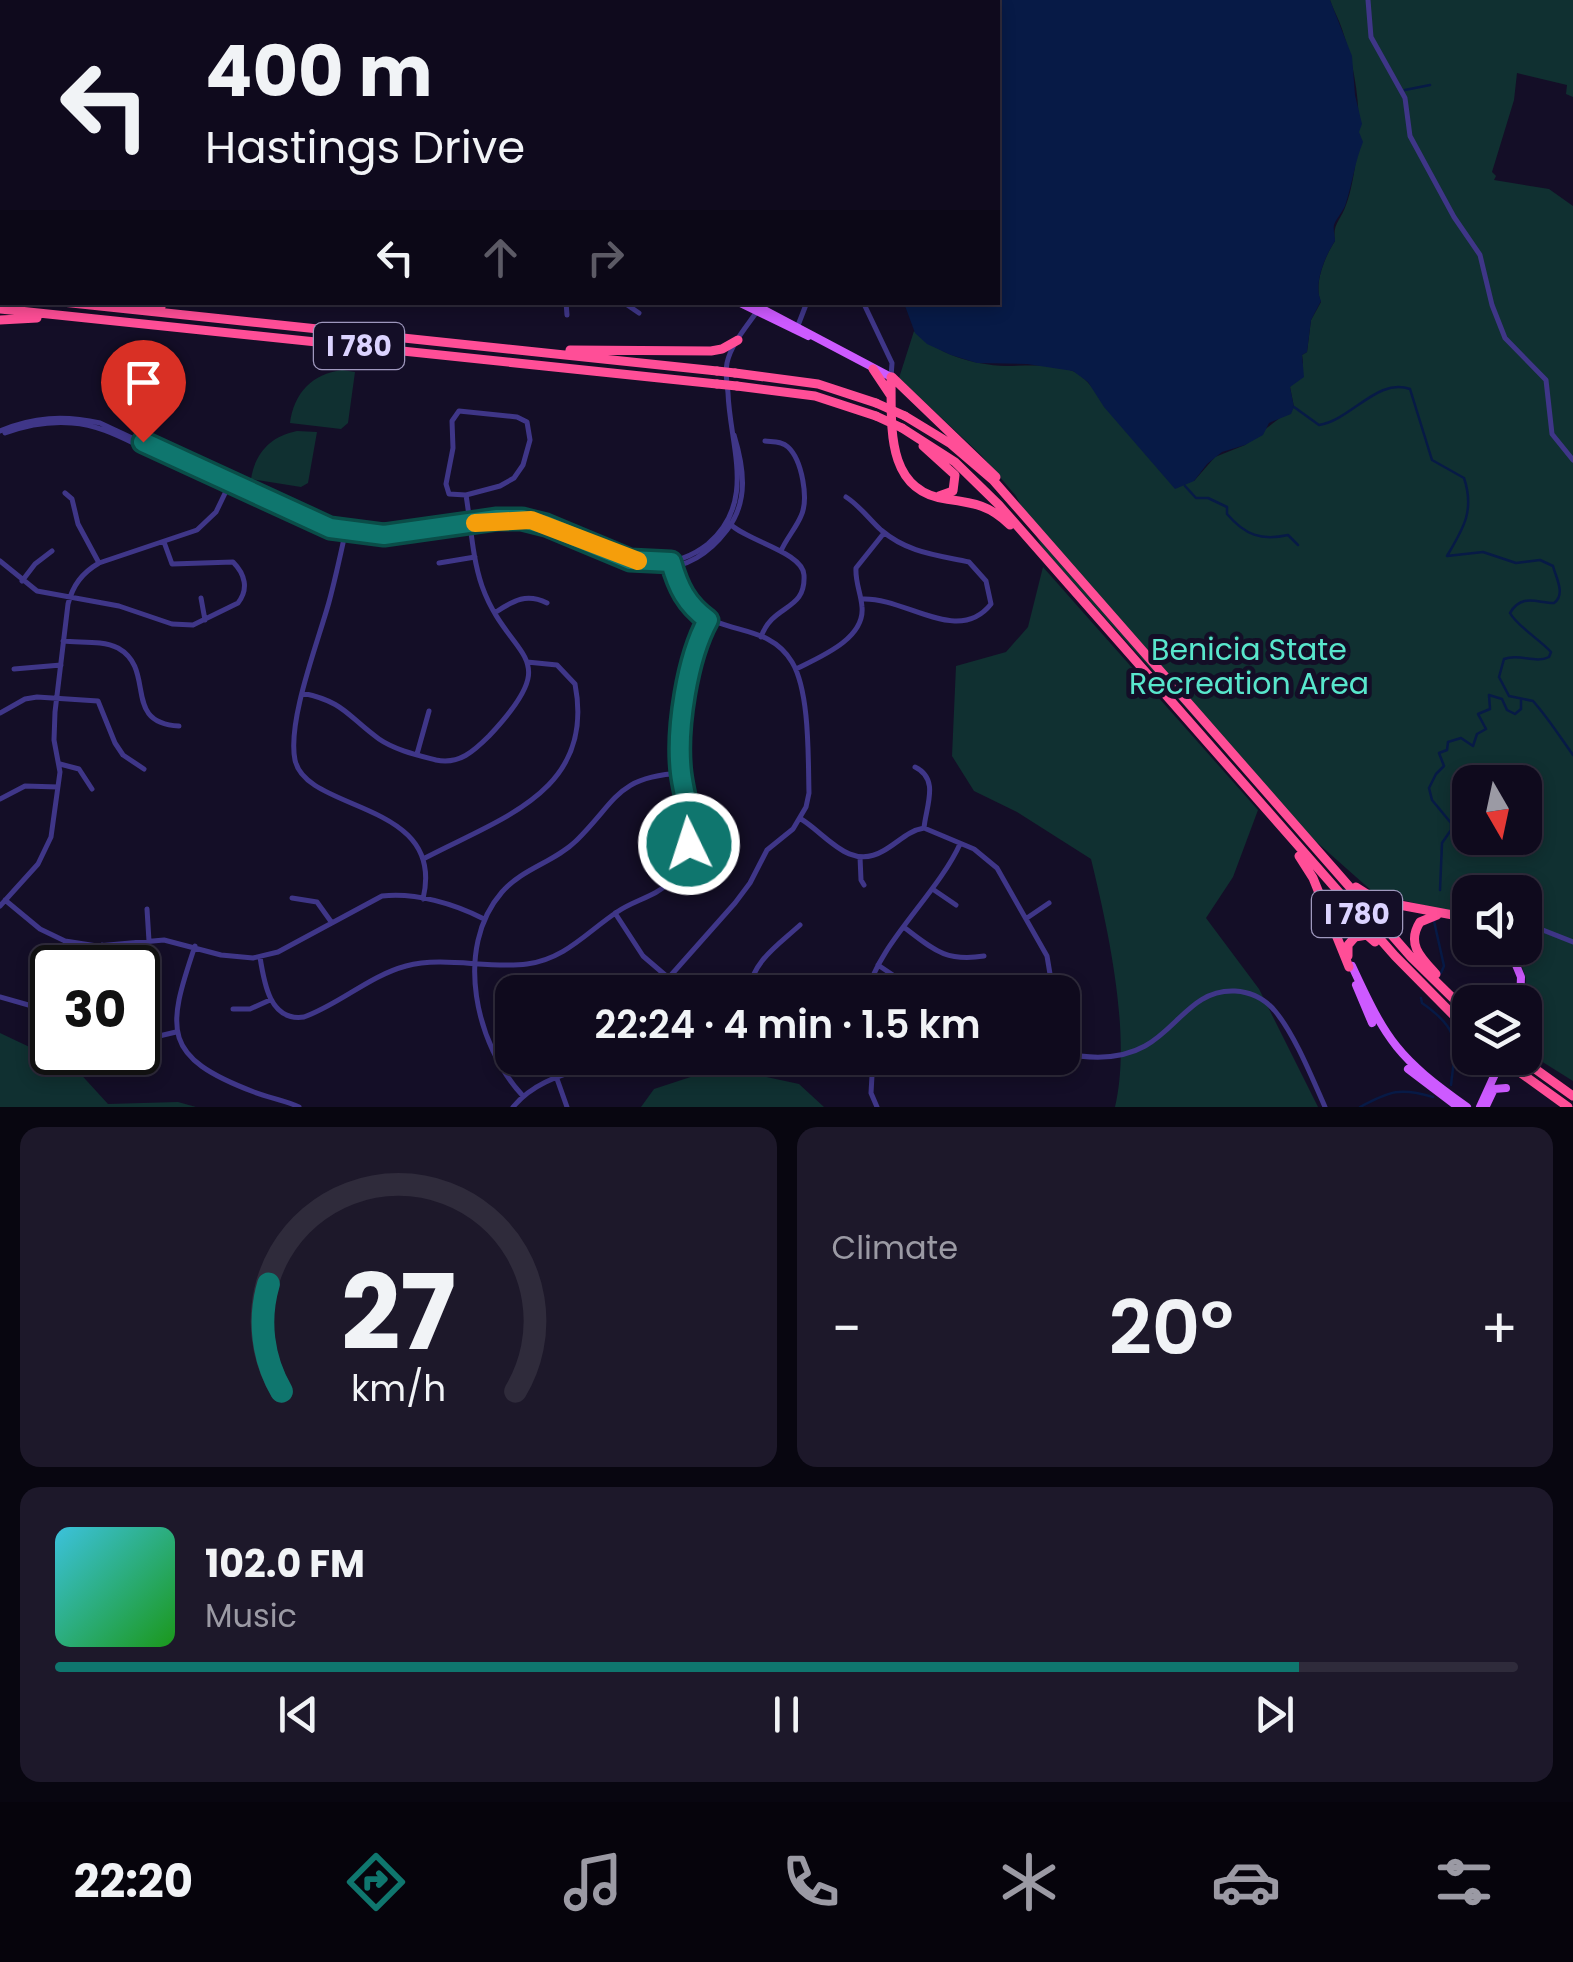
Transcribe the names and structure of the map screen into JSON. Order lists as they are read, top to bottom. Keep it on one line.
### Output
{"streets":{"highway":["I 780"]},"parks":["Benicia State Recreation Area"],"north":"bottom","page":{"turn":["400 m","Hastings Drive"],"limit":"30","trip":"22:24 · 4 min · 1.5 km","tile":"Climate","heat":["−","20°","+"],"song":["102.0 FM","Music"],"tabs":"22:20","gauge":["27","km/h"]}}
